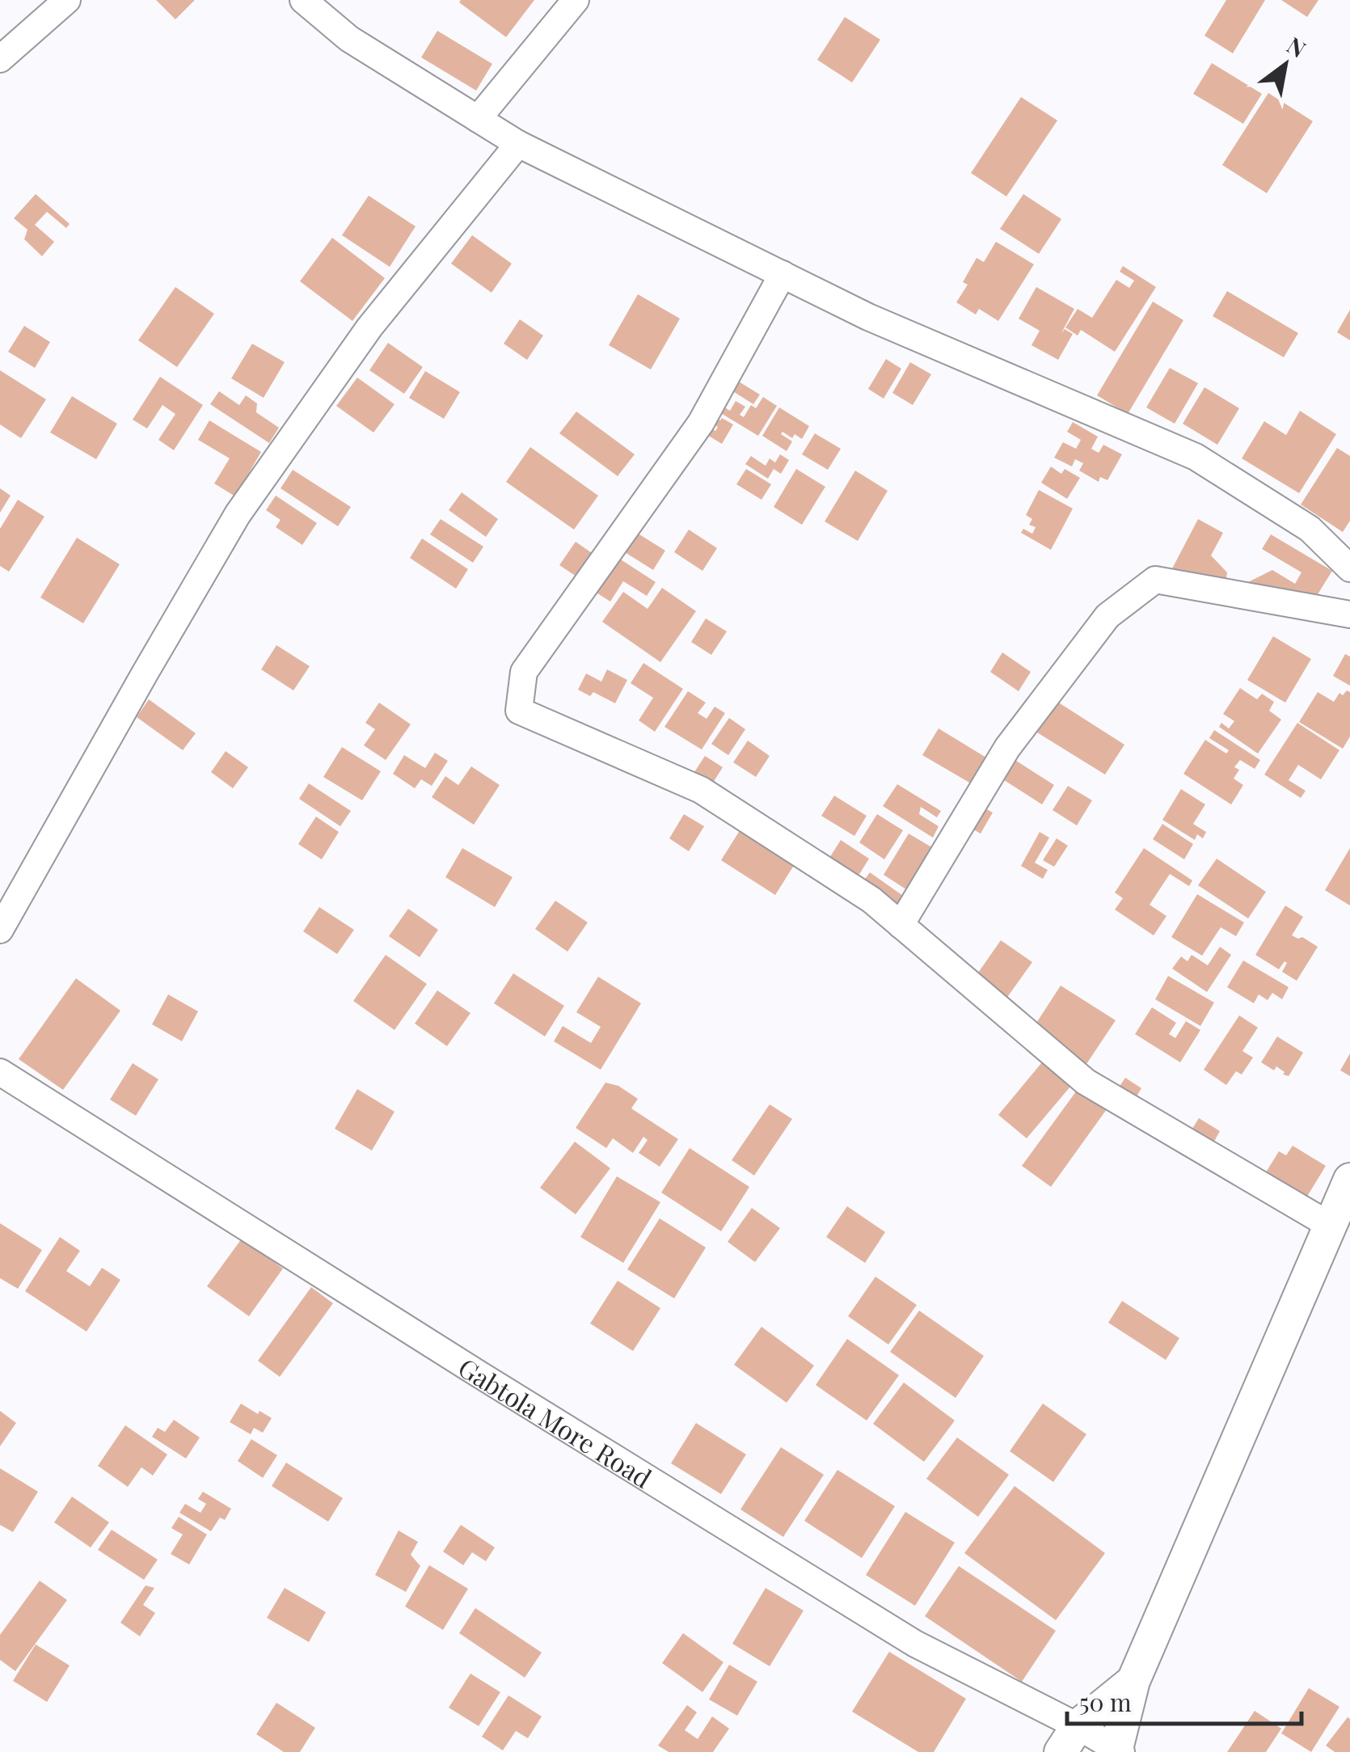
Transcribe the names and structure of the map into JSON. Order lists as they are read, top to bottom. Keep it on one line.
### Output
{"streets":{"street":["Gabtola More Road"]},"scale_bar":"50 m","north":"top right"}
